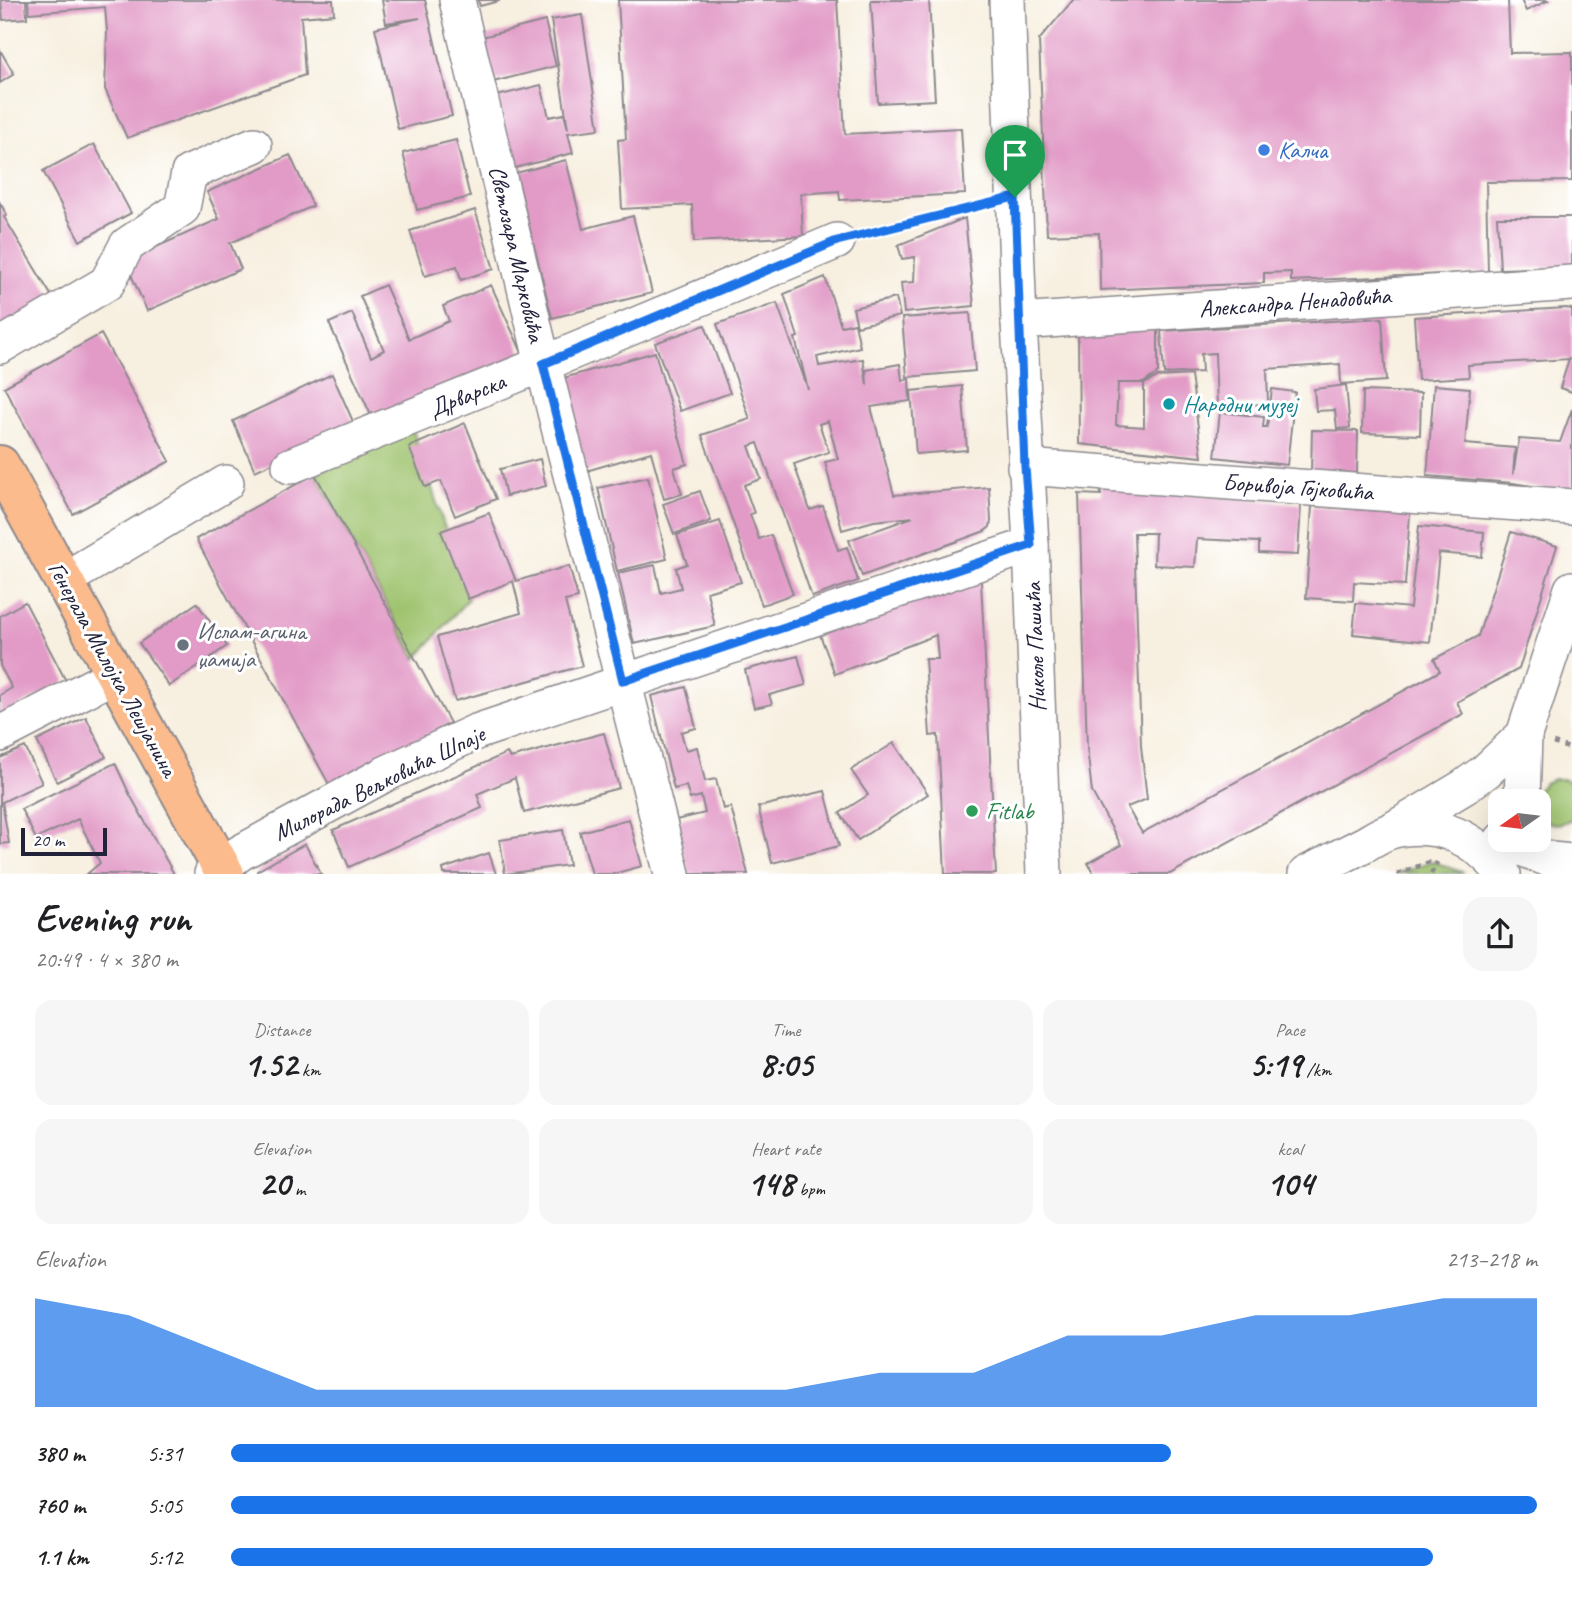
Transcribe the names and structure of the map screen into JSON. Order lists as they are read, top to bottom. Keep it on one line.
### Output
{"streets":{"main road":["Генерала Милојка Лешјанина"],"street":["Светозара Марковића","Александра Ненадовића","Дрварска","Боривоја Гојковића","Николе Пашића","Милорада Вељковића Шпаје"]},"crossings":[["Светозара Марковића","Дрварска"],["Светозара Марковића","Милорада Вељковића Шпаје"],["Александра Ненадовића","Николе Пашића"],["Боривоја Гојковића","Николе Пашића"],["Николе Пашића","Милорада Вељковића Шпаје"],["Генерала Милојка Лешјанина","Милорада Вељковића Шпаје"]],"places":["Калча","Народни музеј","Ислам-агина џамија","Fitlab"],"scale_bar":"20 m","north":"left","page":{"scale":"20 m","heading":["Evening run","20:49 · 4 × 380 m"],"stats":[["Distance","1.52 km"],["Time","8:05"],["Pace","5:19 /km"],["Elevation","20 m"],["Heart rate","148 bpm"],["kcal","104"]],"chart":["Elevation","213–218 m"],"list":[{"name":"380 m","note":"5:31"},{"name":"760 m","note":"5:05"},{"name":"1.1 km","note":"5:12"}]}}
